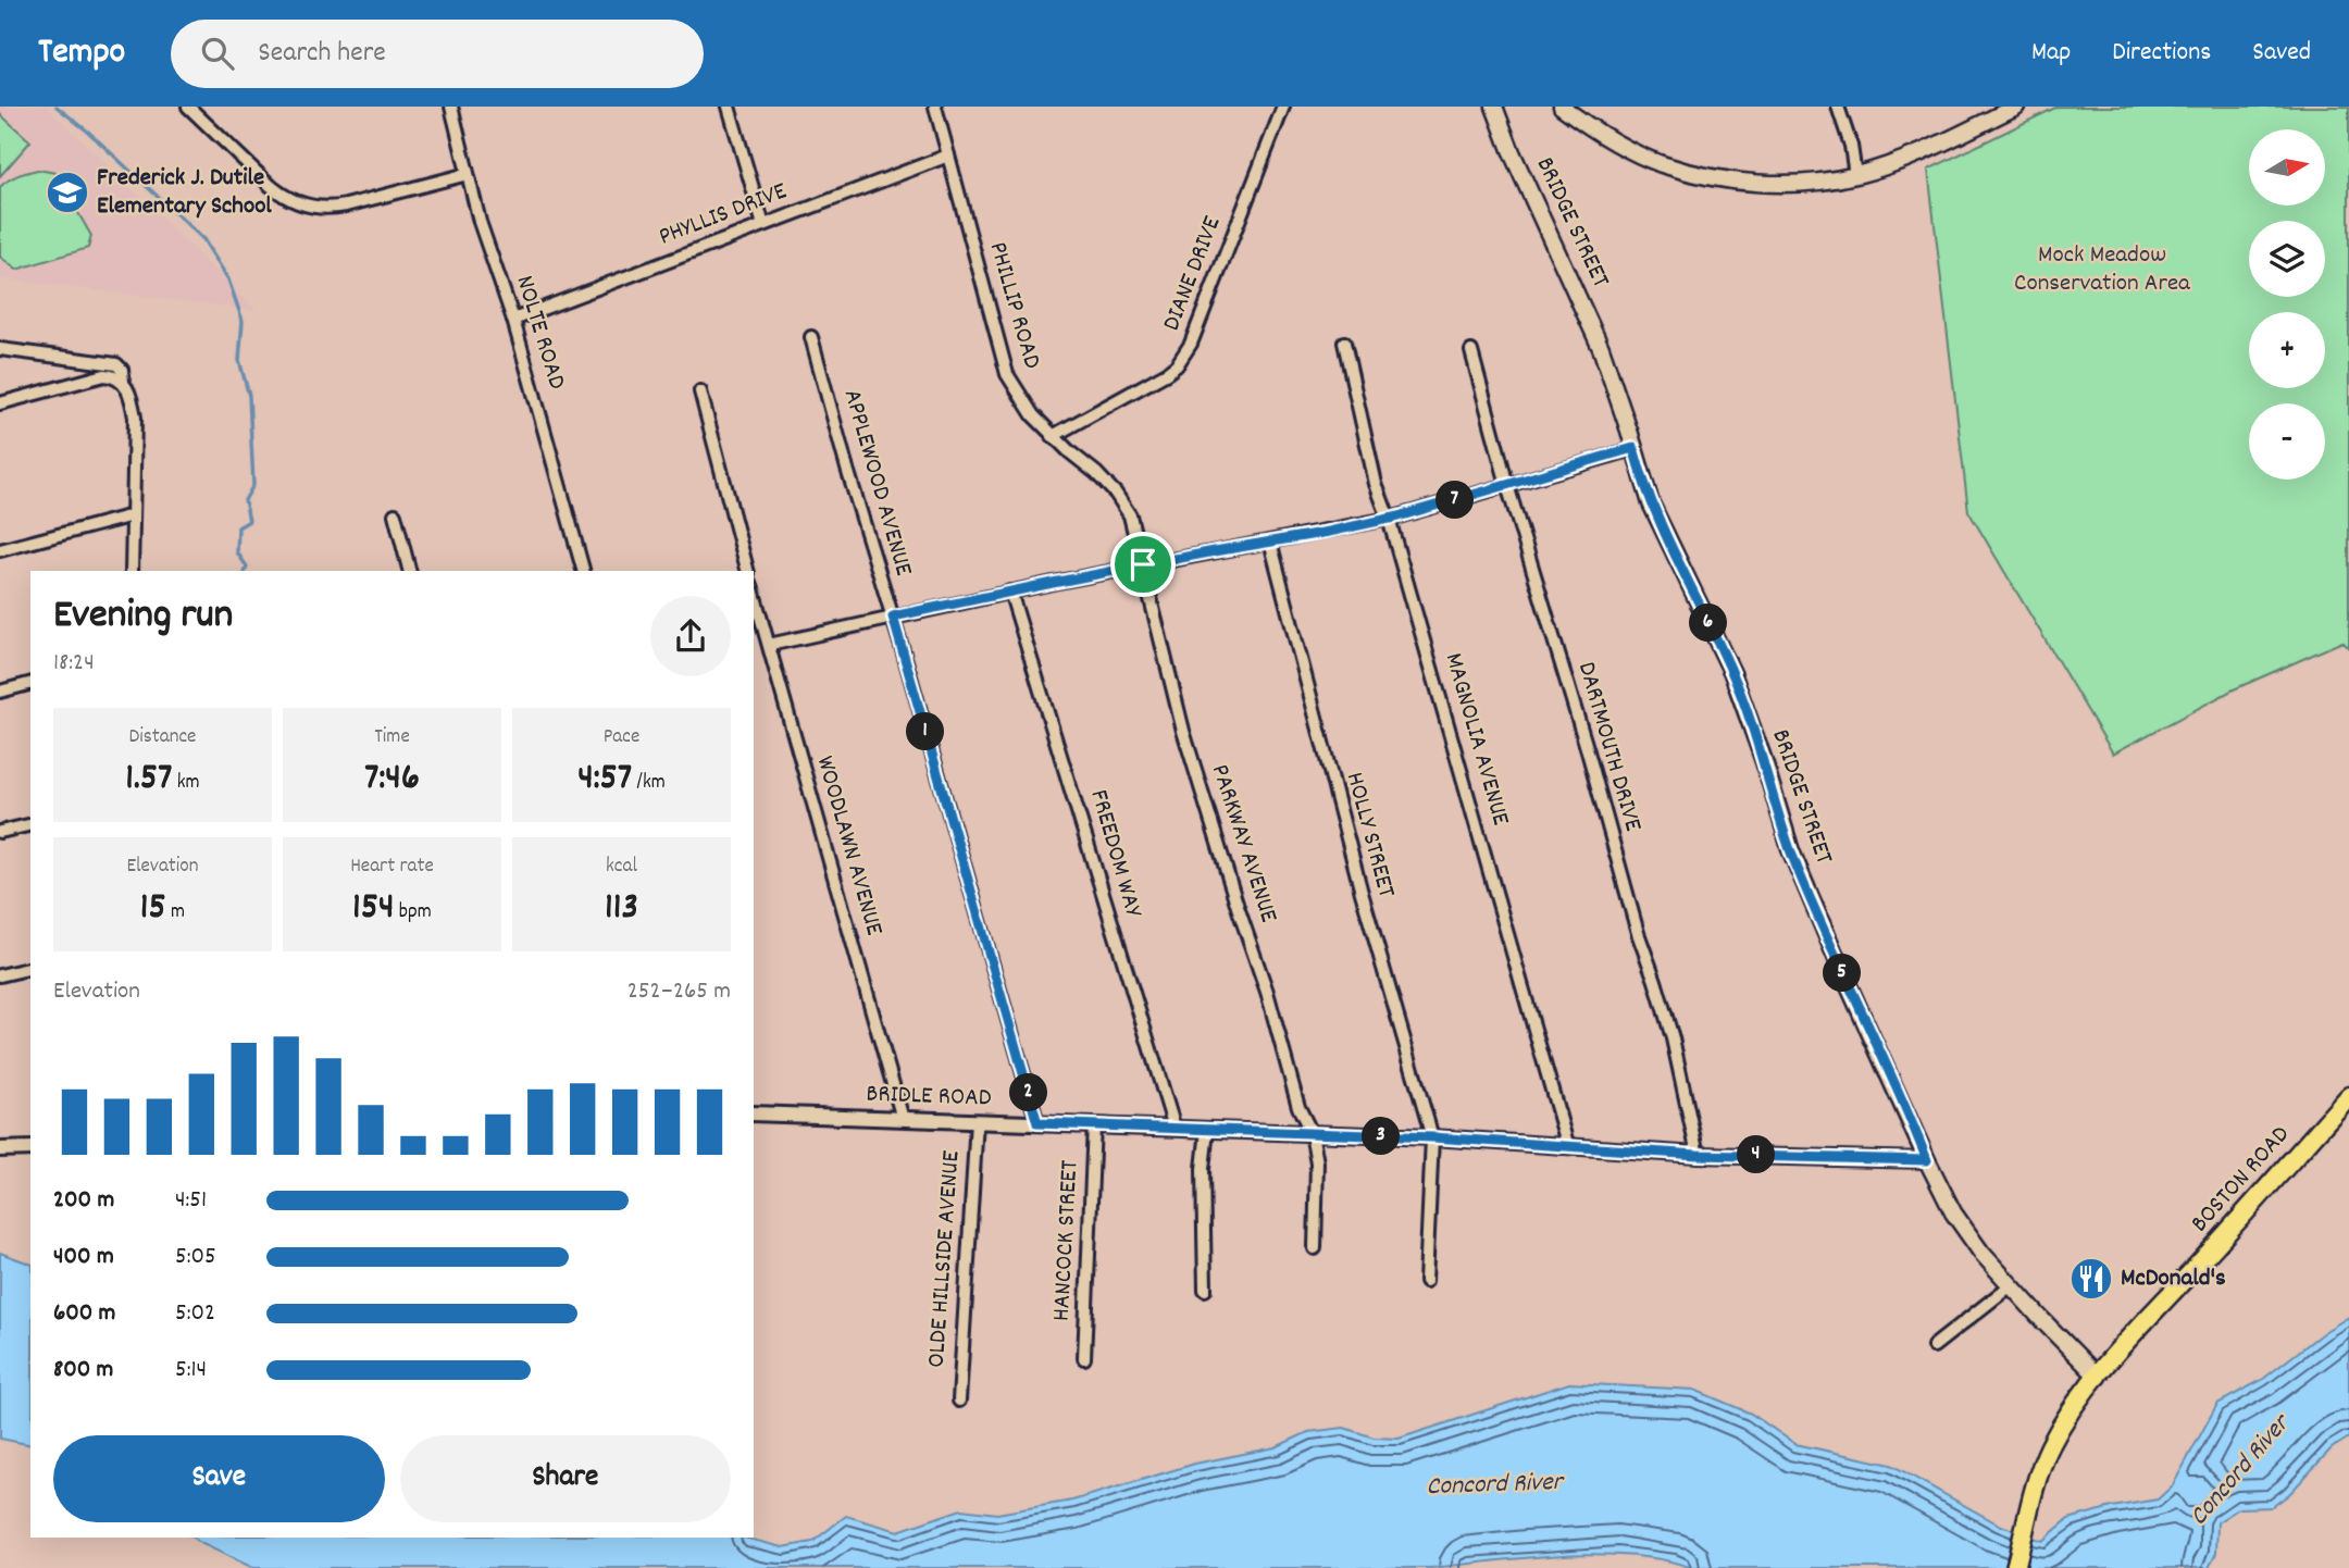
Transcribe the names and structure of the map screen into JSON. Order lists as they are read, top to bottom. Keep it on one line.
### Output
{"streets":{"main road":["BRIDGE STREET","BOSTON ROAD"],"street":["PHYLLIS DRIVE","DIANE DRIVE","PHILLIP ROAD","NOLTE ROAD","APPLEWOOD AVENUE","MAGNOLIA AVENUE","DARTMOUTH DRIVE","HOLLY STREET","PARKWAY AVENUE","WOODLAWN AVENUE","FREEDOM WAY","BRIDLE ROAD","HANCOCK STREET","OLDE HILLSIDE AVENUE"]},"crossings":[["PHYLLIS DRIVE","PHILLIP ROAD"],["PHYLLIS DRIVE","NOLTE ROAD"],["BRIDGE STREET","BRIDLE ROAD"],["BRIDGE STREET","BOSTON ROAD"],["DIANE DRIVE","PHILLIP ROAD"],["PHILLIP ROAD","PARKWAY AVENUE"],["APPLEWOOD AVENUE","BRIDLE ROAD"],["MAGNOLIA AVENUE","BRIDLE ROAD"],["DARTMOUTH DRIVE","BRIDLE ROAD"],["HOLLY STREET","BRIDLE ROAD"],["PARKWAY AVENUE","BRIDLE ROAD"],["WOODLAWN AVENUE","BRIDLE ROAD"],["FREEDOM WAY","BRIDLE ROAD"],["BRIDLE ROAD","HANCOCK STREET"],["BRIDLE ROAD","OLDE HILLSIDE AVENUE"]],"water":["Concord River"],"parks":["Mock Meadow Conservation Area"],"places":{"school or university":["Frederick J. Dutile Elementary School"],"restaurant":["McDonald's"]},"north":"right","page":{"header":"Tempo","search":"Search here","nav":["Map","Directions","Saved"],"map_buttons":["+","−"],"pins":["7","6","1","5","2","3","4"],"heading":["Evening run","18:24"],"stats":[["Distance","1.57 km"],["Time","7:46"],["Pace","4:57 /km"],["Elevation","15 m"],["Heart rate","154 bpm"],["kcal","113"]],"chart":["Elevation","252–265 m"],"list":[{"name":"200 m","note":"4:51"},{"name":"400 m","note":"5:05"},{"name":"600 m","note":"5:02"},{"name":"800 m","note":"5:14"}],"buttons":["Save","Share"]}}
